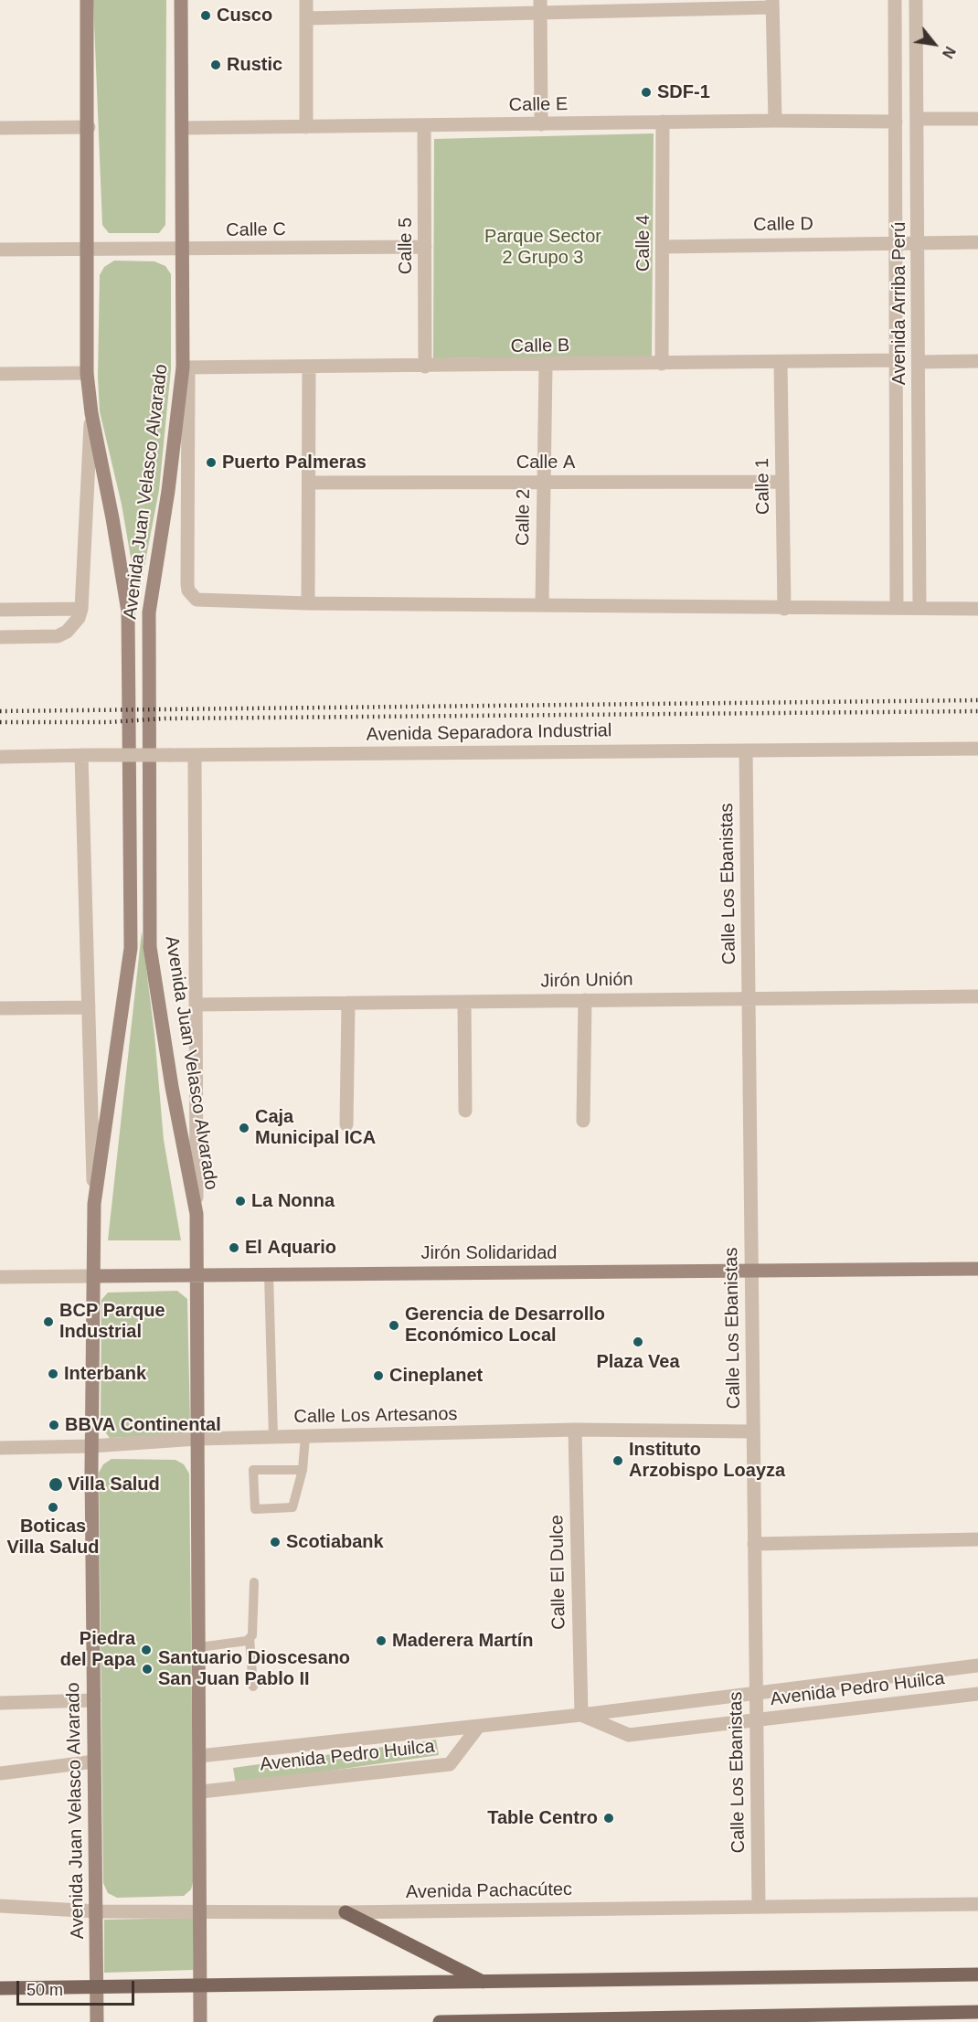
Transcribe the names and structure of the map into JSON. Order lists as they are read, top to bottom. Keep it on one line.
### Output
{"streets":{"main road":["Avenida Juan Velasco Alvarado","Jirón Solidaridad"],"street":["Calle E","Calle D","Calle C","Calle 4","Calle 5","Avenida Arriba Perú","Calle B","Calle A","Calle 1","Calle 2","Avenida Separadora Industrial","Calle Los Ebanistas","Jirón Unión","Calle Los Artesanos","Calle El Dulce","Avenida Pedro Huilca","Avenida Pachacútec"]},"crossings":[["Calle E","Calle 4"],["Calle E","Calle 5"],["Calle E","Avenida Arriba Perú"],["Calle E","Avenida Juan Velasco Alvarado"],["Calle D","Calle 4"],["Calle D","Avenida Arriba Perú"],["Calle C","Calle 5"],["Calle C","Avenida Juan Velasco Alvarado"],["Calle 4","Calle B"],["Calle 5","Calle B"],["Avenida Arriba Perú","Calle B"],["Calle B","Calle 1"],["Calle B","Avenida Juan Velasco Alvarado"],["Calle B","Calle 2"],["Calle A","Calle 1"],["Calle A","Calle 2"],["Avenida Juan Velasco Alvarado","Avenida Separadora Industrial"],["Avenida Juan Velasco Alvarado","Jirón Unión"],["Avenida Juan Velasco Alvarado","Jirón Solidaridad"],["Avenida Juan Velasco Alvarado","Calle Los Artesanos"],["Avenida Juan Velasco Alvarado","Avenida Pedro Huilca"],["Avenida Juan Velasco Alvarado","Avenida Pachacútec"],["Avenida Separadora Industrial","Calle Los Ebanistas"],["Calle Los Ebanistas","Jirón Unión"],["Calle Los Ebanistas","Jirón Solidaridad"],["Calle Los Ebanistas","Calle Los Artesanos"],["Calle Los Ebanistas","Avenida Pedro Huilca"],["Calle Los Ebanistas","Avenida Pachacútec"],["Calle Los Artesanos","Calle El Dulce"],["Calle El Dulce","Avenida Pedro Huilca"]],"parks":["Parque Sector 2 Grupo 3"],"places":["Cusco","Rustic","SDF-1","Puerto Palmeras","Caja Municipal ICA","La Nonna","El Aquario","BCP Parque Industrial","Gerencia de Desarrollo Económico Local","Plaza Vea","Interbank","Cineplanet","BBVA Continental","Instituto Arzobispo Loayza","Villa Salud","Boticas Villa Salud","Scotiabank","Maderera Martín","Piedra del Papa","Santuario Dioscesano San Juan Pablo II","Table Centro"],"scale_bar":"50 m","north":"bottom right"}
